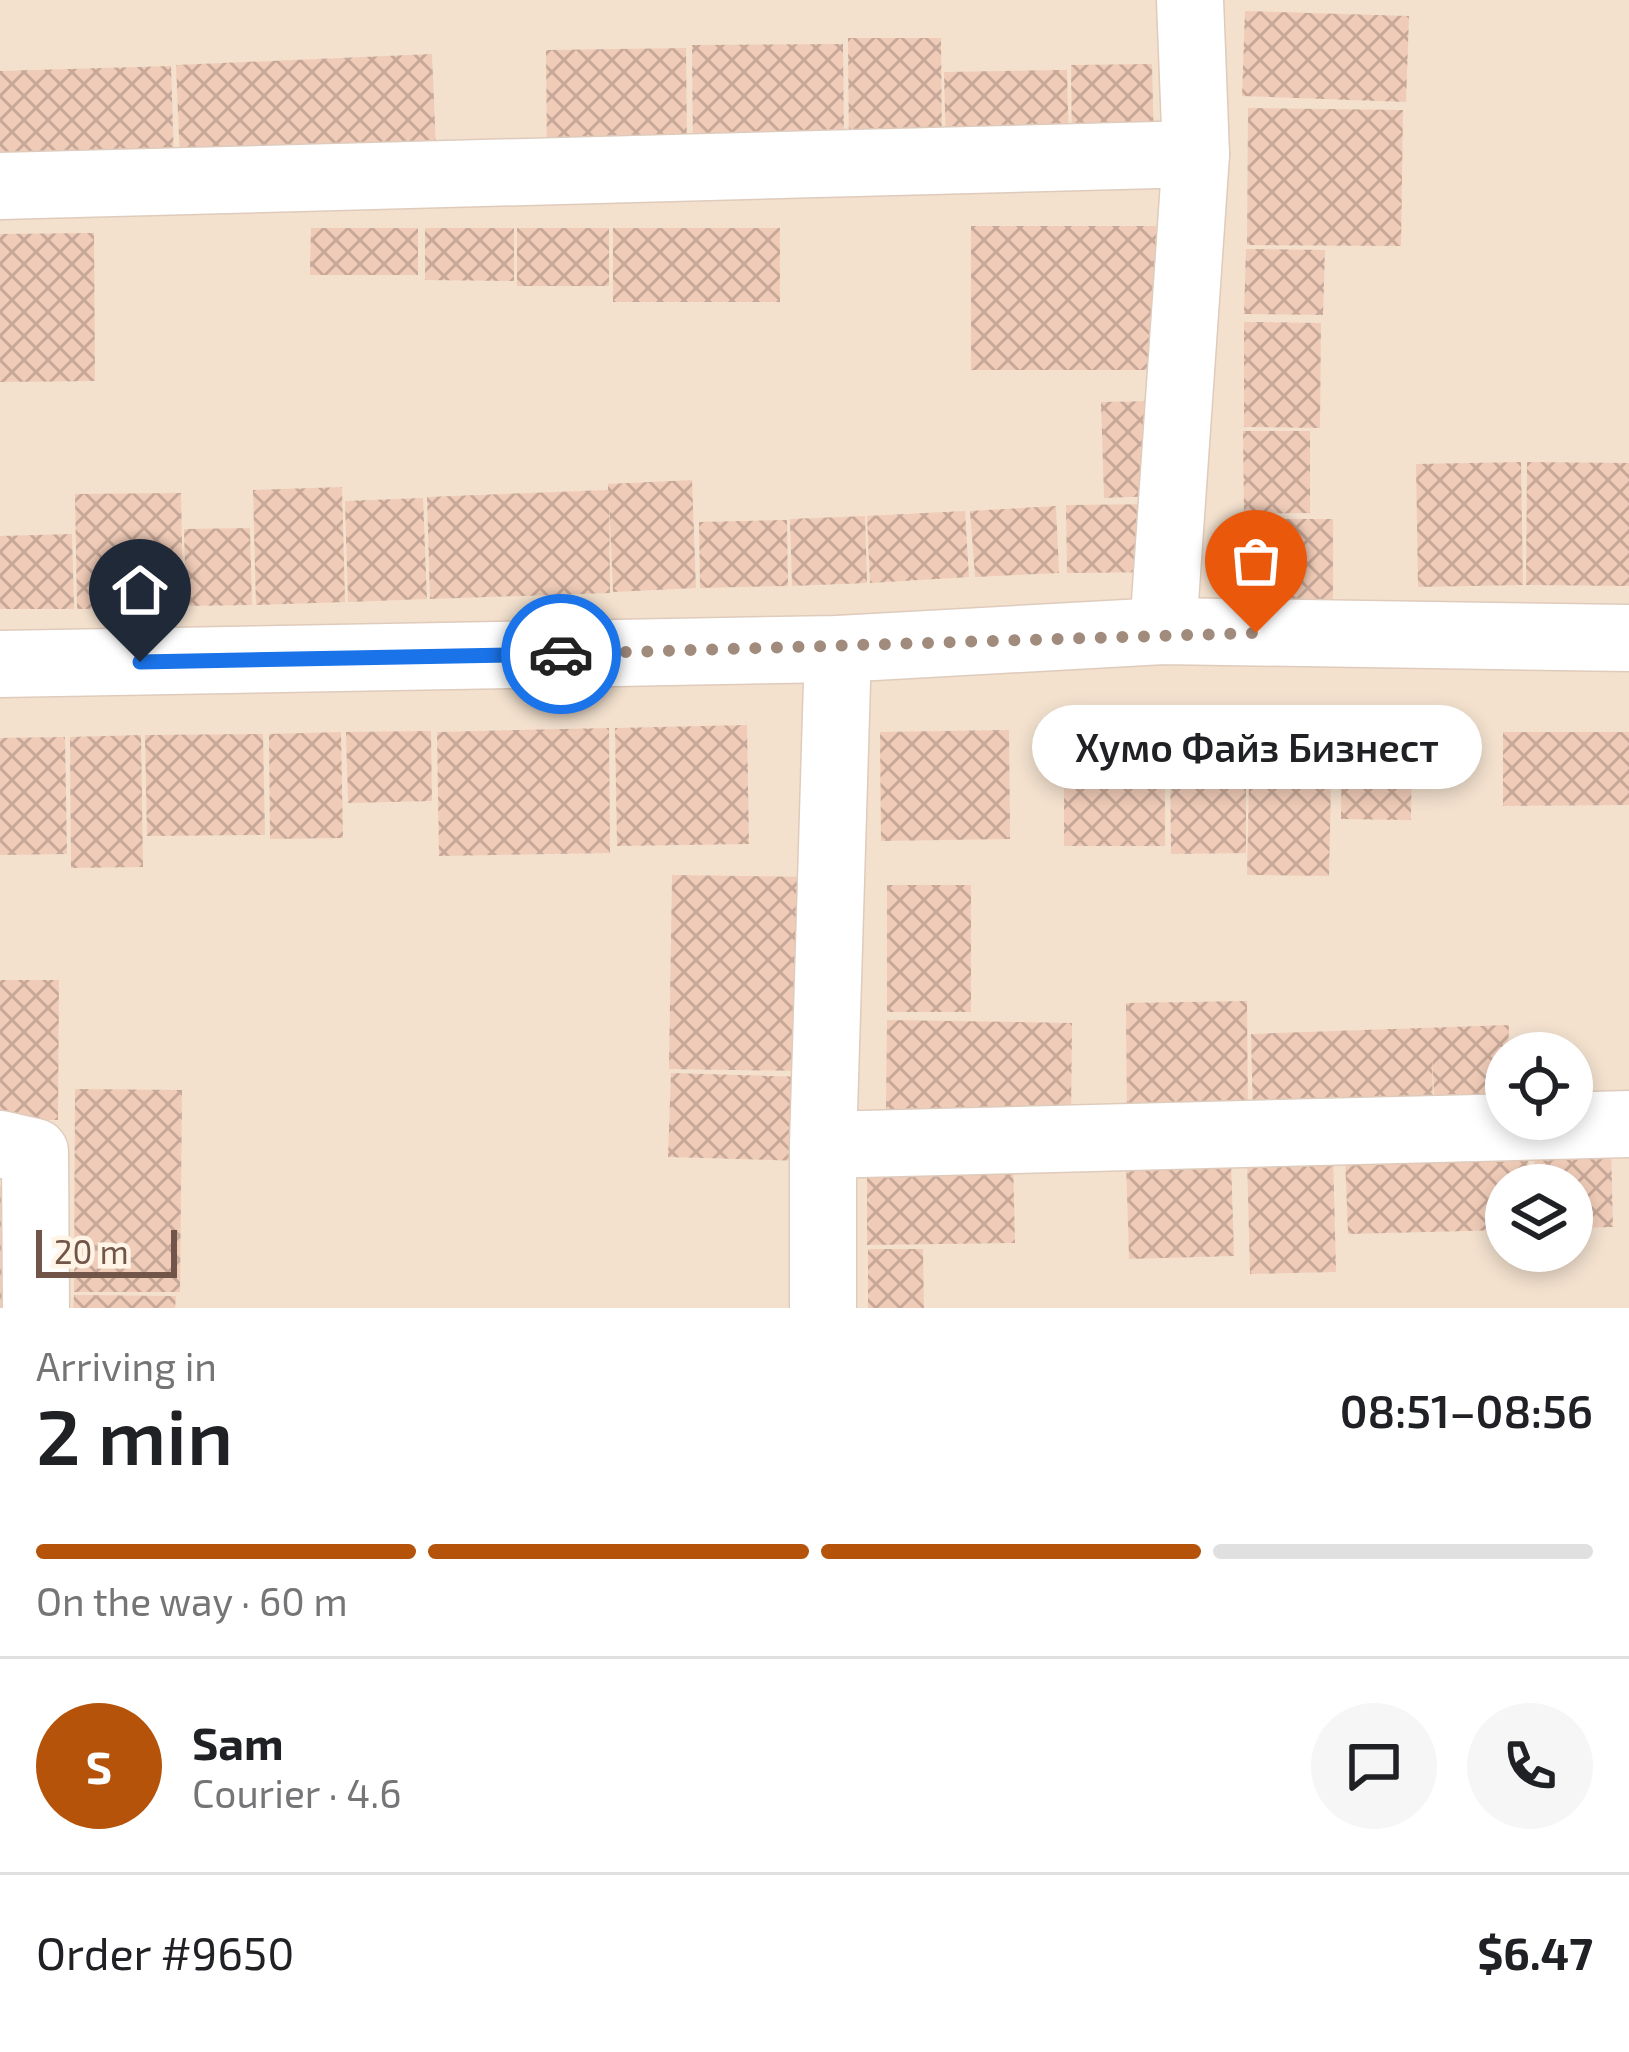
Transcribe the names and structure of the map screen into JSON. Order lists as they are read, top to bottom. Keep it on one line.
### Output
{"places":["Хумо Файз Бизнест"],"scale_bar":"20 m","page":{"bubble":"Хумо Файз Бизнест","scale":"20 m","heading":["2 min","Arriving in","08:51–08:56"],"panel":["Sam","Courier · 4.6","Order #9650","$6.47"],"bar":"On the way · 60 m","round":"S"}}
